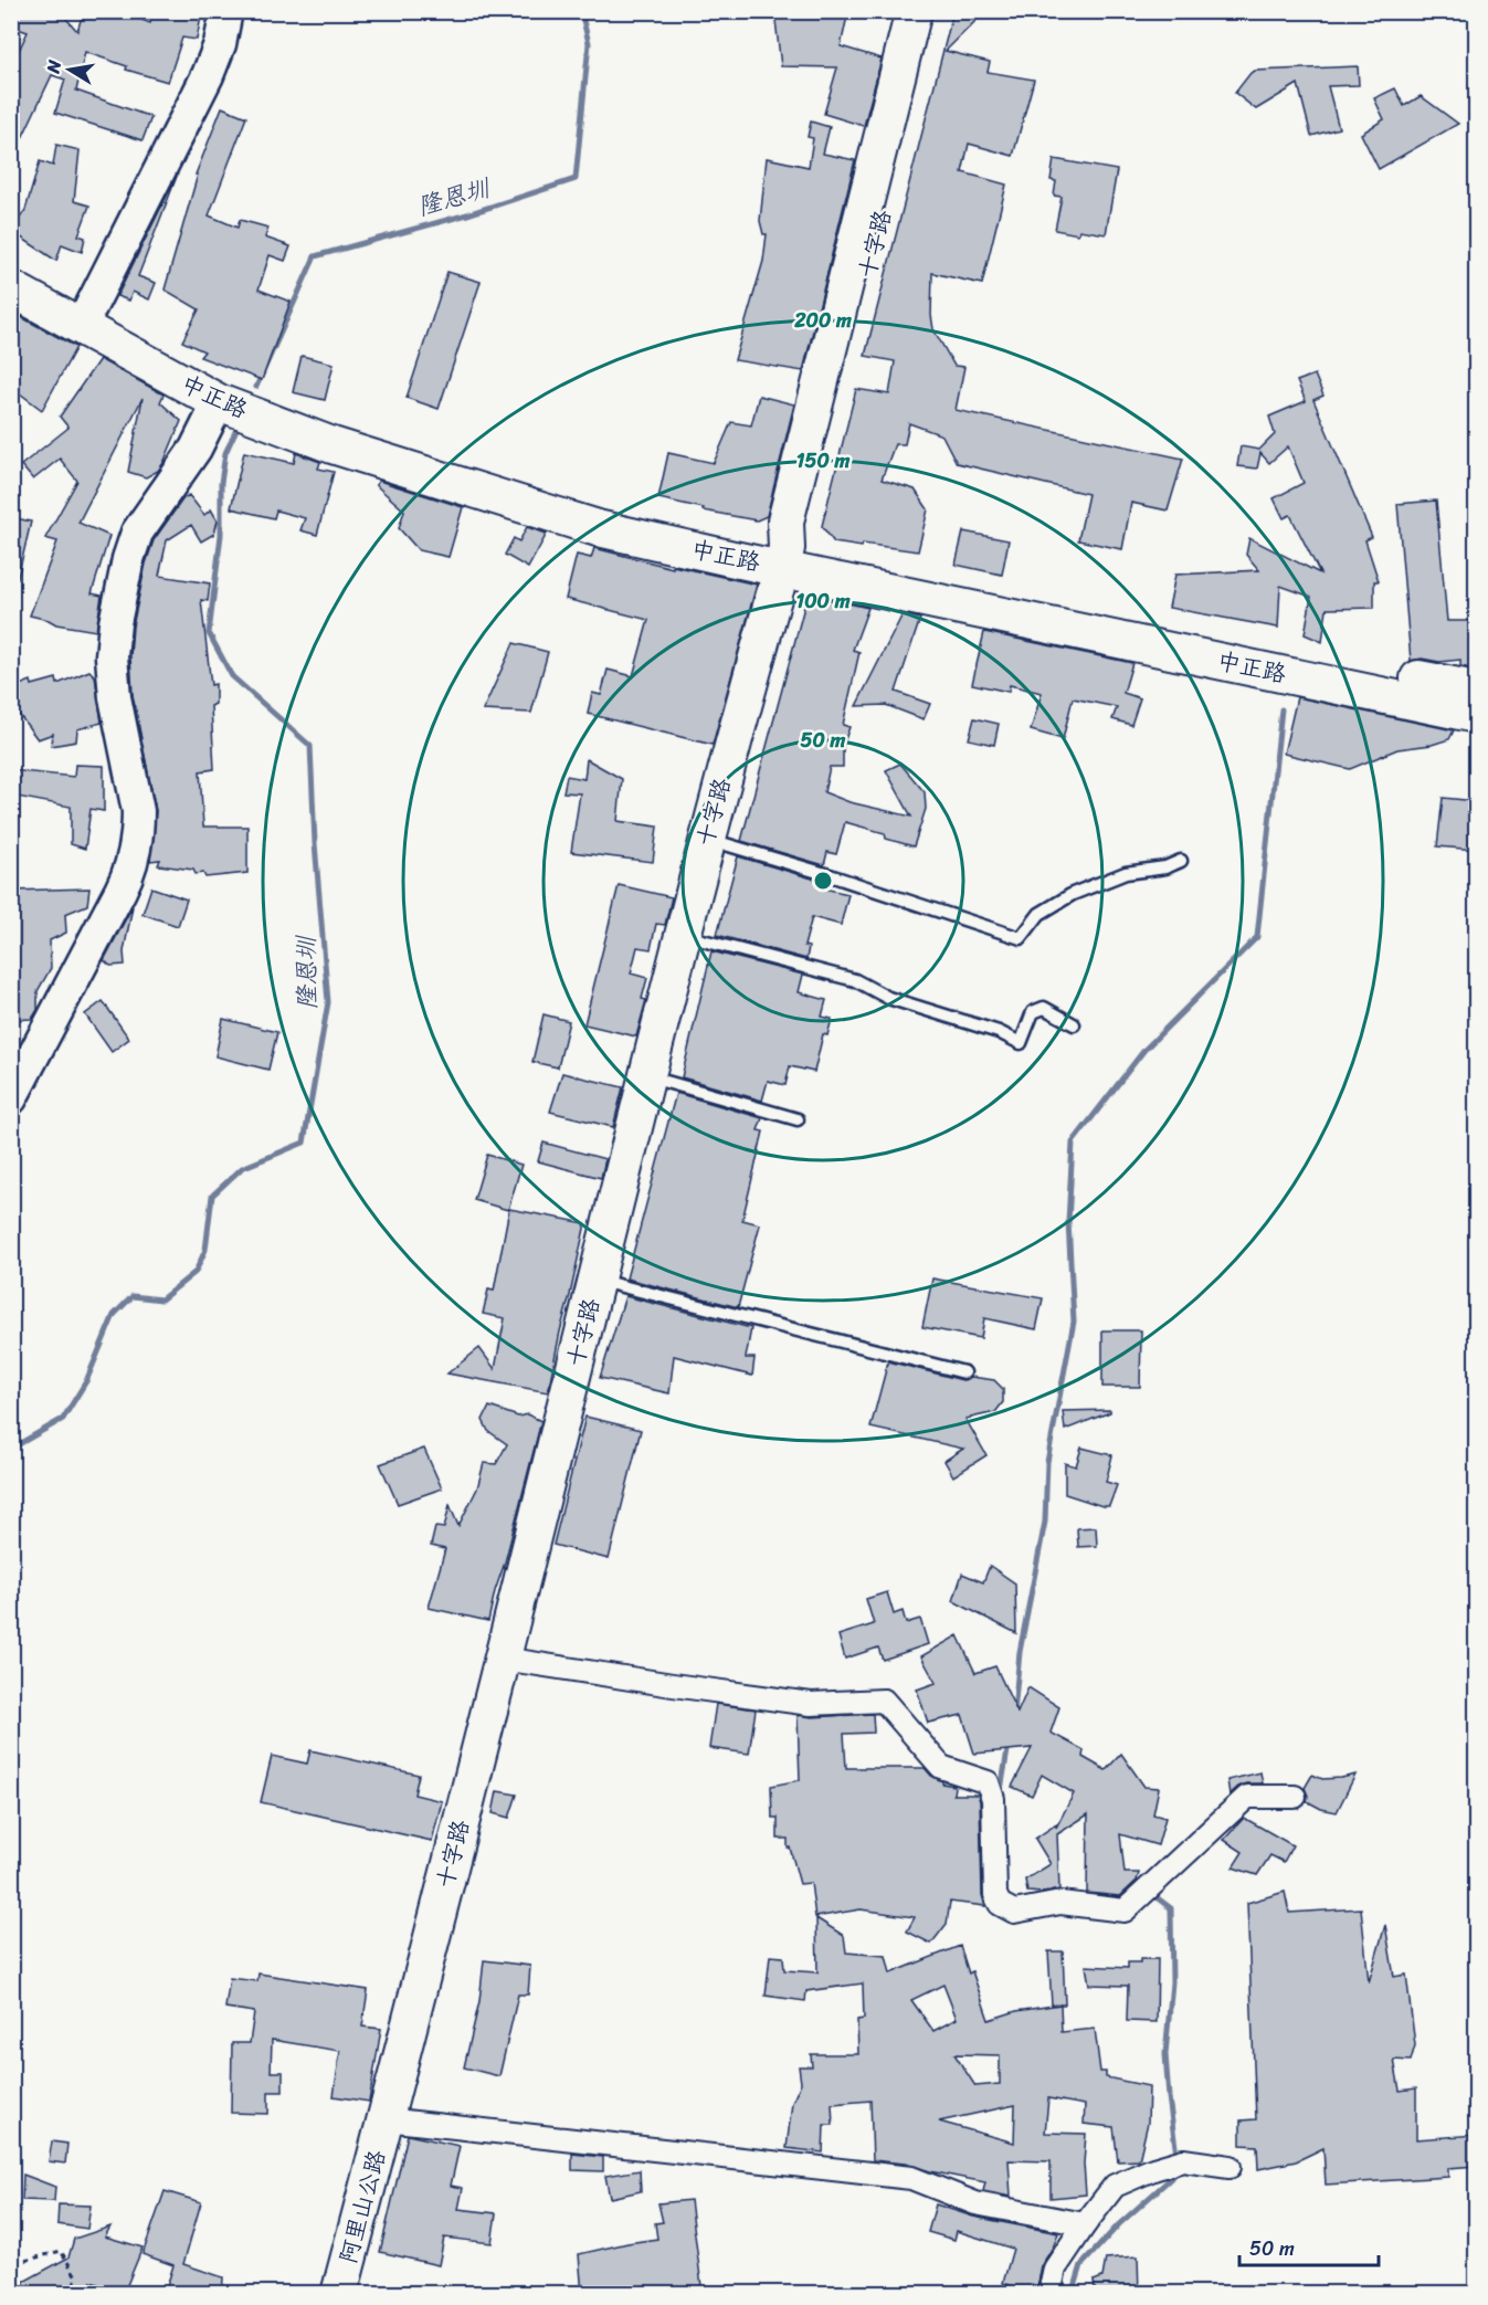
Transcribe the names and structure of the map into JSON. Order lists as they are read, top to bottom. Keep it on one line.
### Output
{"streets":{"main road":["十字路","中正路","阿里山公路"]},"crossings":[["十字路","中正路"],["十字路","阿里山公路"]],"water":["隆恩圳"],"scale_bar":"50 m","north":"left","rings":["200 m","150 m","100 m","50 m"]}
